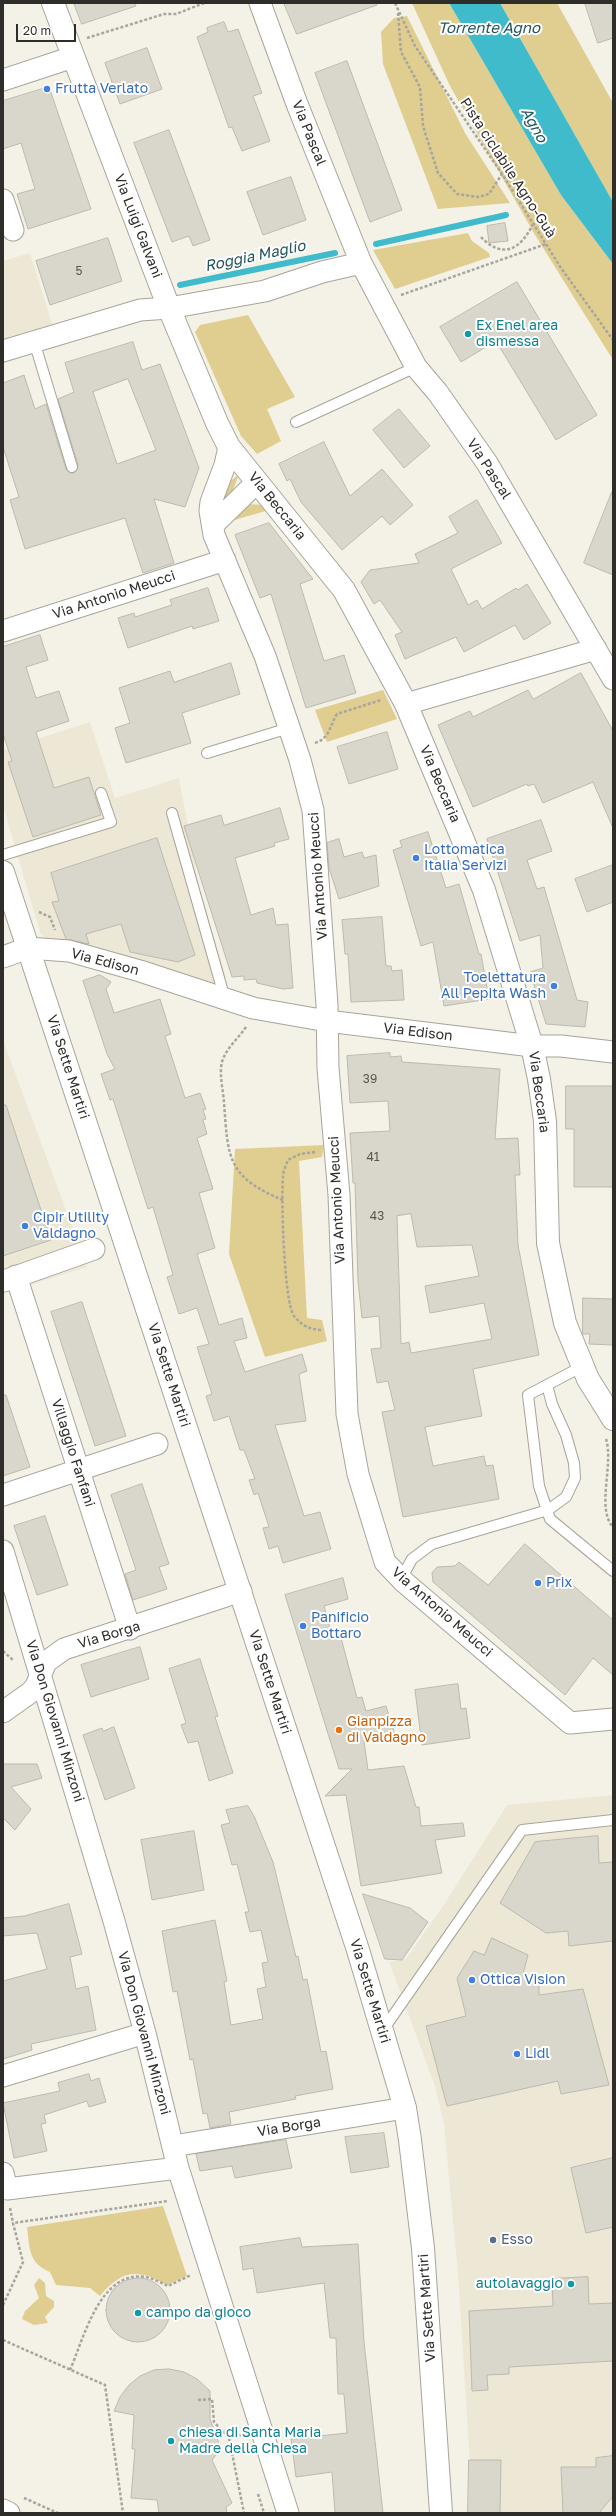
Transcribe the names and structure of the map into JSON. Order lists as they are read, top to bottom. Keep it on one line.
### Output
{"streets":{"main road":["Via Luigi Galvani","Via Beccaria","Via Sette Martiri"],"street":["Via Pascal","Via Antonio Meucci","Via Edison","Villaggio Fanfani","Via Borga","Via Don Giovanni Minzoni"],"path":["Pista ciclabile Agno-Guà"]},"crossings":[["Via Luigi Galvani","Via Beccaria"],["Via Luigi Galvani","Via Antonio Meucci"],["Via Beccaria","Via Antonio Meucci"],["Via Beccaria","Via Edison"],["Via Antonio Meucci","Via Edison"],["Via Edison","Via Sette Martiri"],["Via Sette Martiri","Via Borga"],["Villaggio Fanfani","Via Borga"],["Via Borga","Via Don Giovanni Minzoni"]],"water":["Torrente Agno","Agno","Roggia Maglio"],"places":["Frutta Verlato","Ex Enel area dismessa","Lottomatica Italia Servizi","Toelettatura All Pepita Wash","Cipir Utility Valdagno","Prix","Panificio Bottaro","Gianpizza di Valdagno","Ottica Vision","Lidl","Esso","autolavaggio","campo da gioco","chiesa di Santa Maria Madre della Chiesa"],"house_numbers":["5","39","41","43"],"scale_bar":"20 m"}
